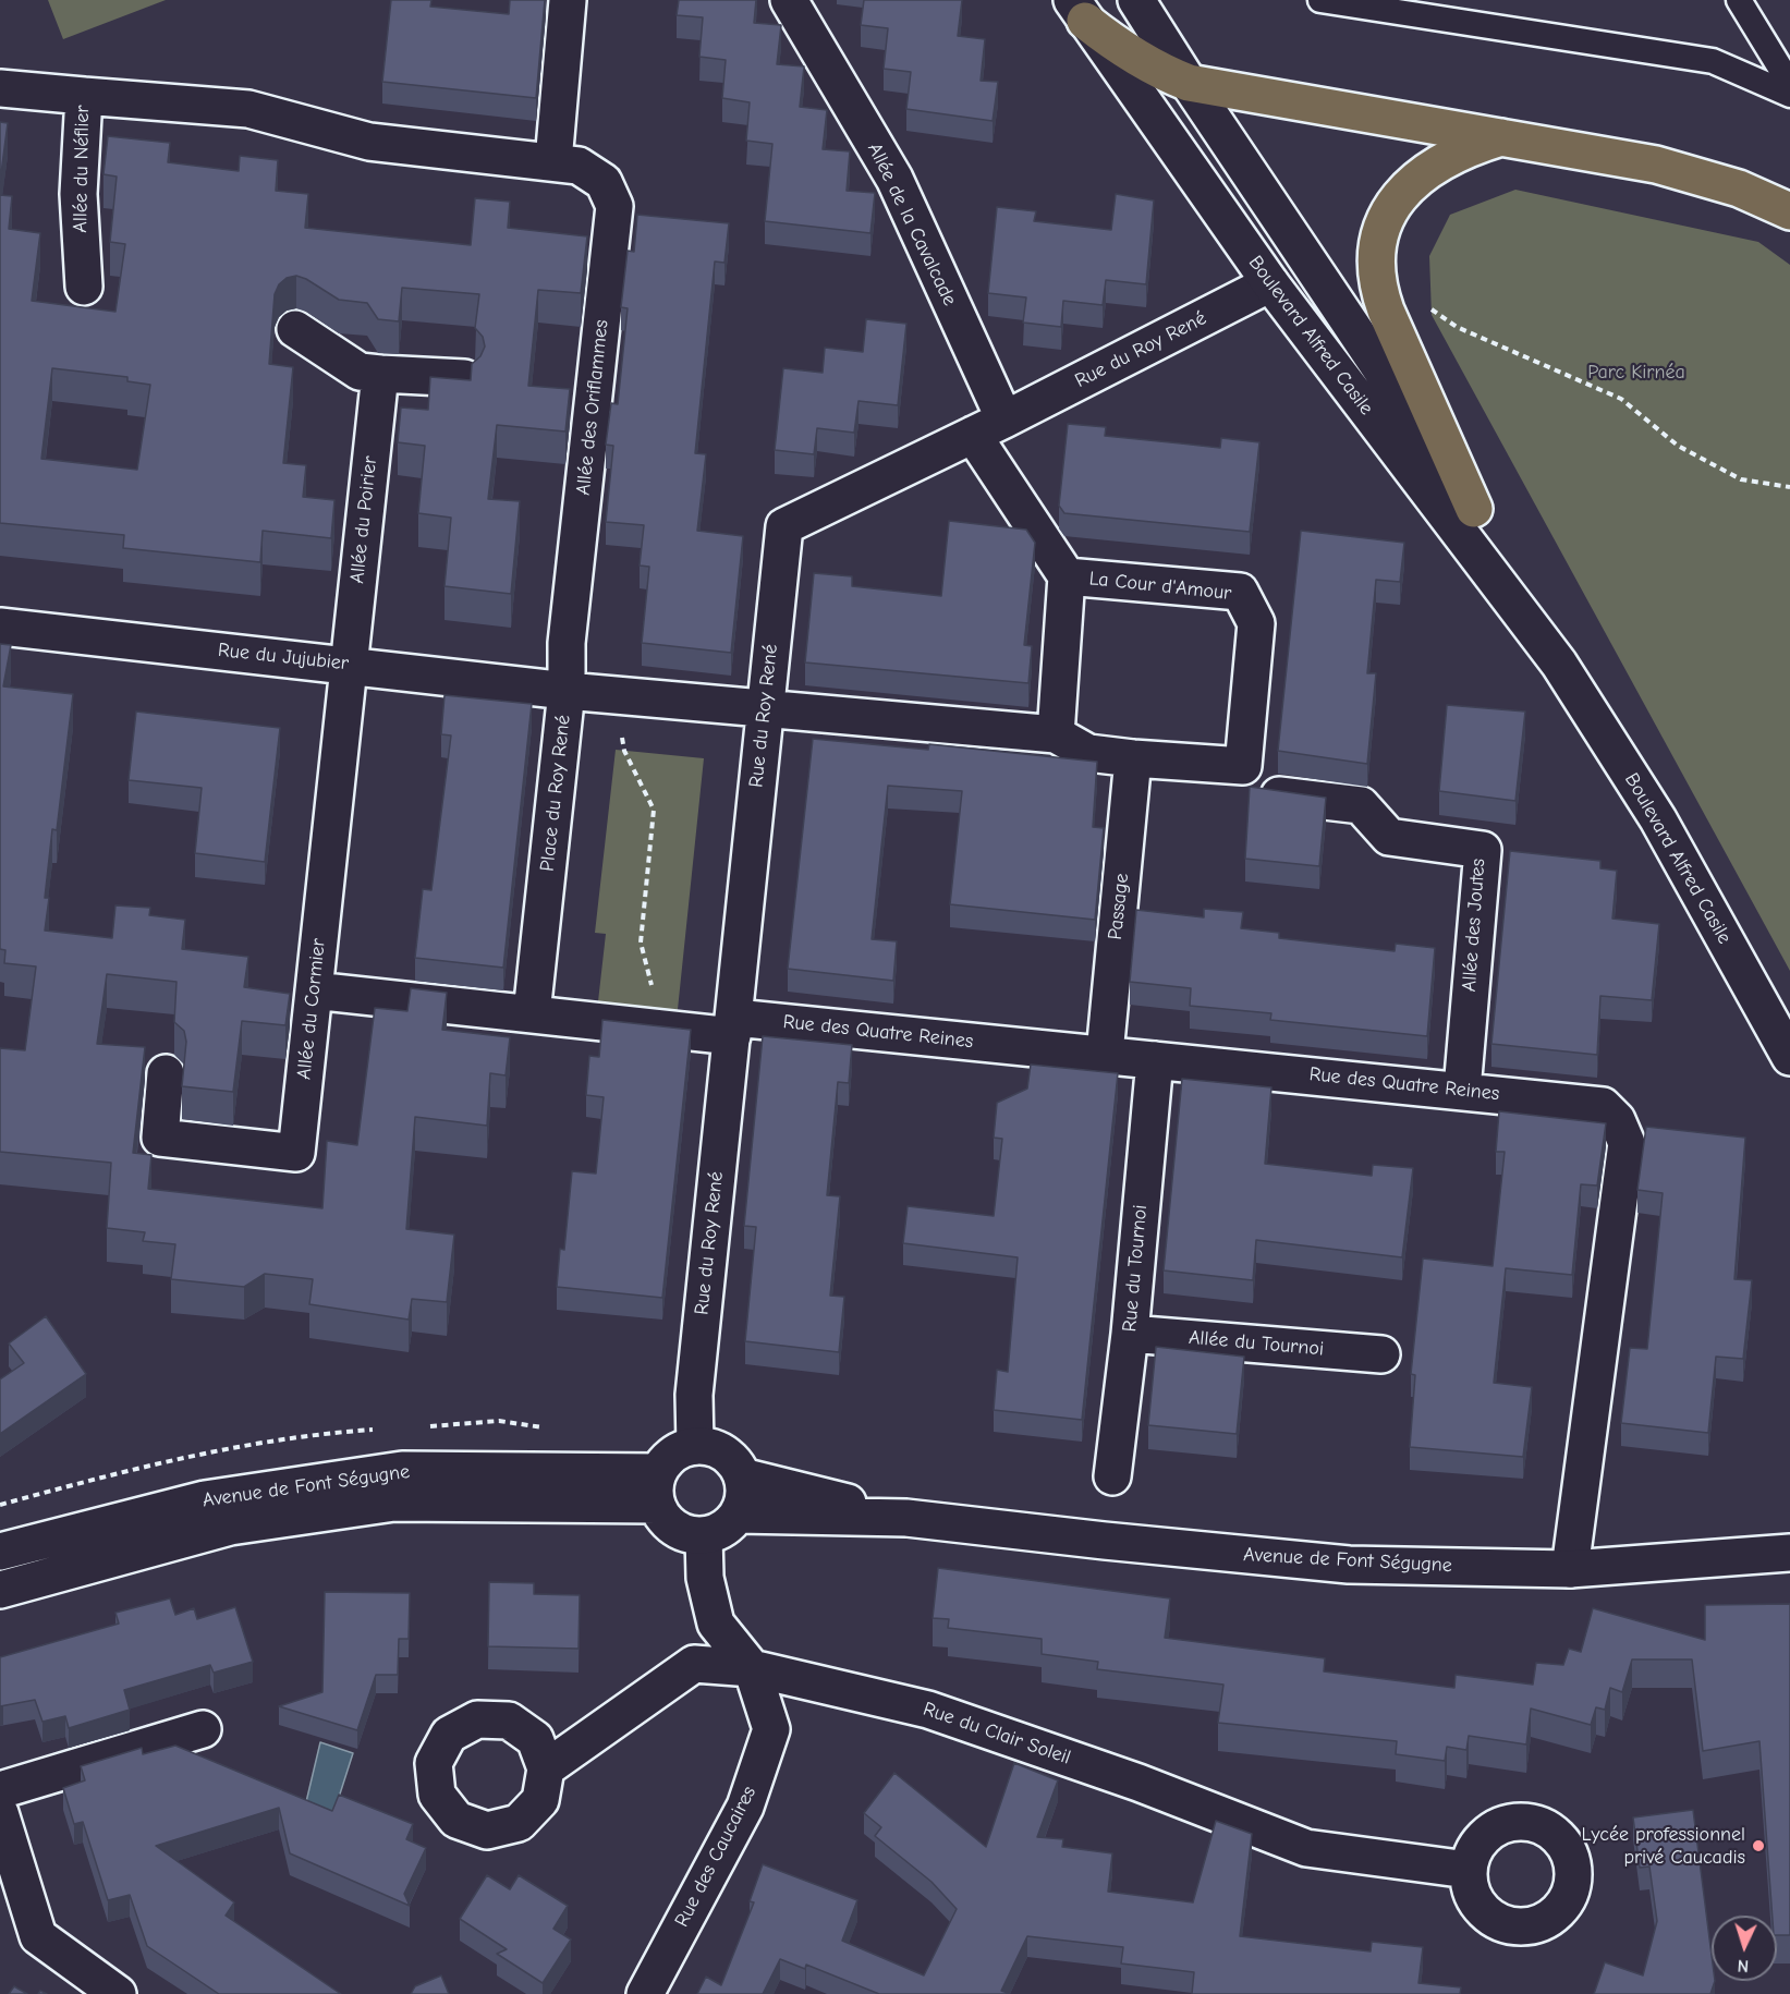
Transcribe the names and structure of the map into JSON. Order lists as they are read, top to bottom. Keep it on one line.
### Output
{"streets":{"street":["Allée du Néflier","Allée de la Cavalcade","Boulevard Alfred Casile","Rue du Roy René","Allée des Oriflammes","Allée du Poirier","La Cour d'Amour","Rue du Jujubier","Place du Roy René","Passage","Allée des Joutes","Allée du Cormier","Rue des Quatre Reines","Rue du Tournoi","Allée du Tournoi","Avenue de Font Ségugne","Rue du Clair Soleil","Rue des Caucaires"]},"crossings":[["Allée du Néflier","Allée des Oriflammes"],["Allée de la Cavalcade","Rue du Roy René"],["Boulevard Alfred Casile","Rue du Roy René"],["Rue du Roy René","Place du Roy René"],["Rue du Roy René","Rue des Quatre Reines"],["Rue du Roy René","Avenue de Font Ségugne"],["Rue du Roy René","Rue des Caucaires"],["Allée des Oriflammes","Rue du Jujubier"],["Allée des Oriflammes","Place du Roy René"],["Allée du Poirier","Rue du Jujubier"],["Allée du Poirier","Allée du Cormier"],["La Cour d'Amour","Allée des Joutes"],["Rue du Jujubier","Place du Roy René"],["Rue du Jujubier","Allée du Cormier"],["Passage","Rue des Quatre Reines"],["Allée des Joutes","Rue des Quatre Reines"],["Rue des Quatre Reines","Rue du Tournoi"],["Rue des Quatre Reines","Avenue de Font Ségugne"],["Rue du Tournoi","Allée du Tournoi"],["Avenue de Font Ségugne","Rue des Caucaires"],["Rue du Clair Soleil","Rue des Caucaires"]],"parks":["Parc Kirnéa"],"places":["Lycée professionnel privé Caucadis"],"north":"bottom"}
